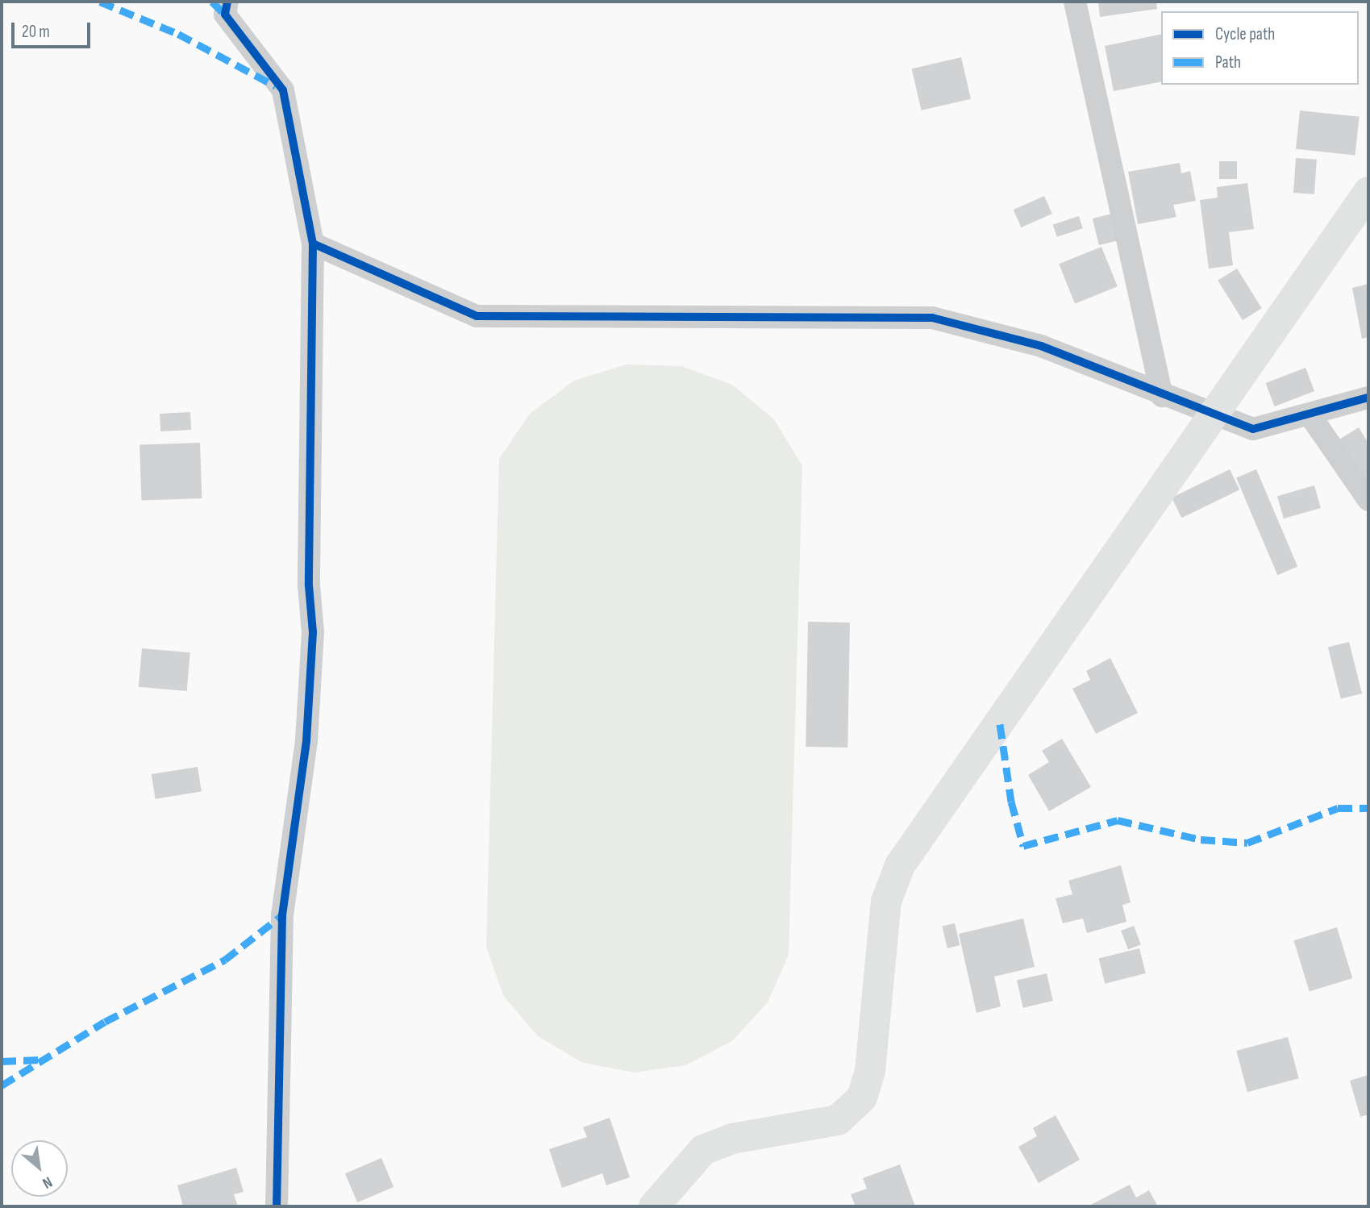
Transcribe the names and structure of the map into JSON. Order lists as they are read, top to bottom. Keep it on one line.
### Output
{"legend":["Cycle path","Path"],"scale_bar":"20 m","north":"bottom right"}
